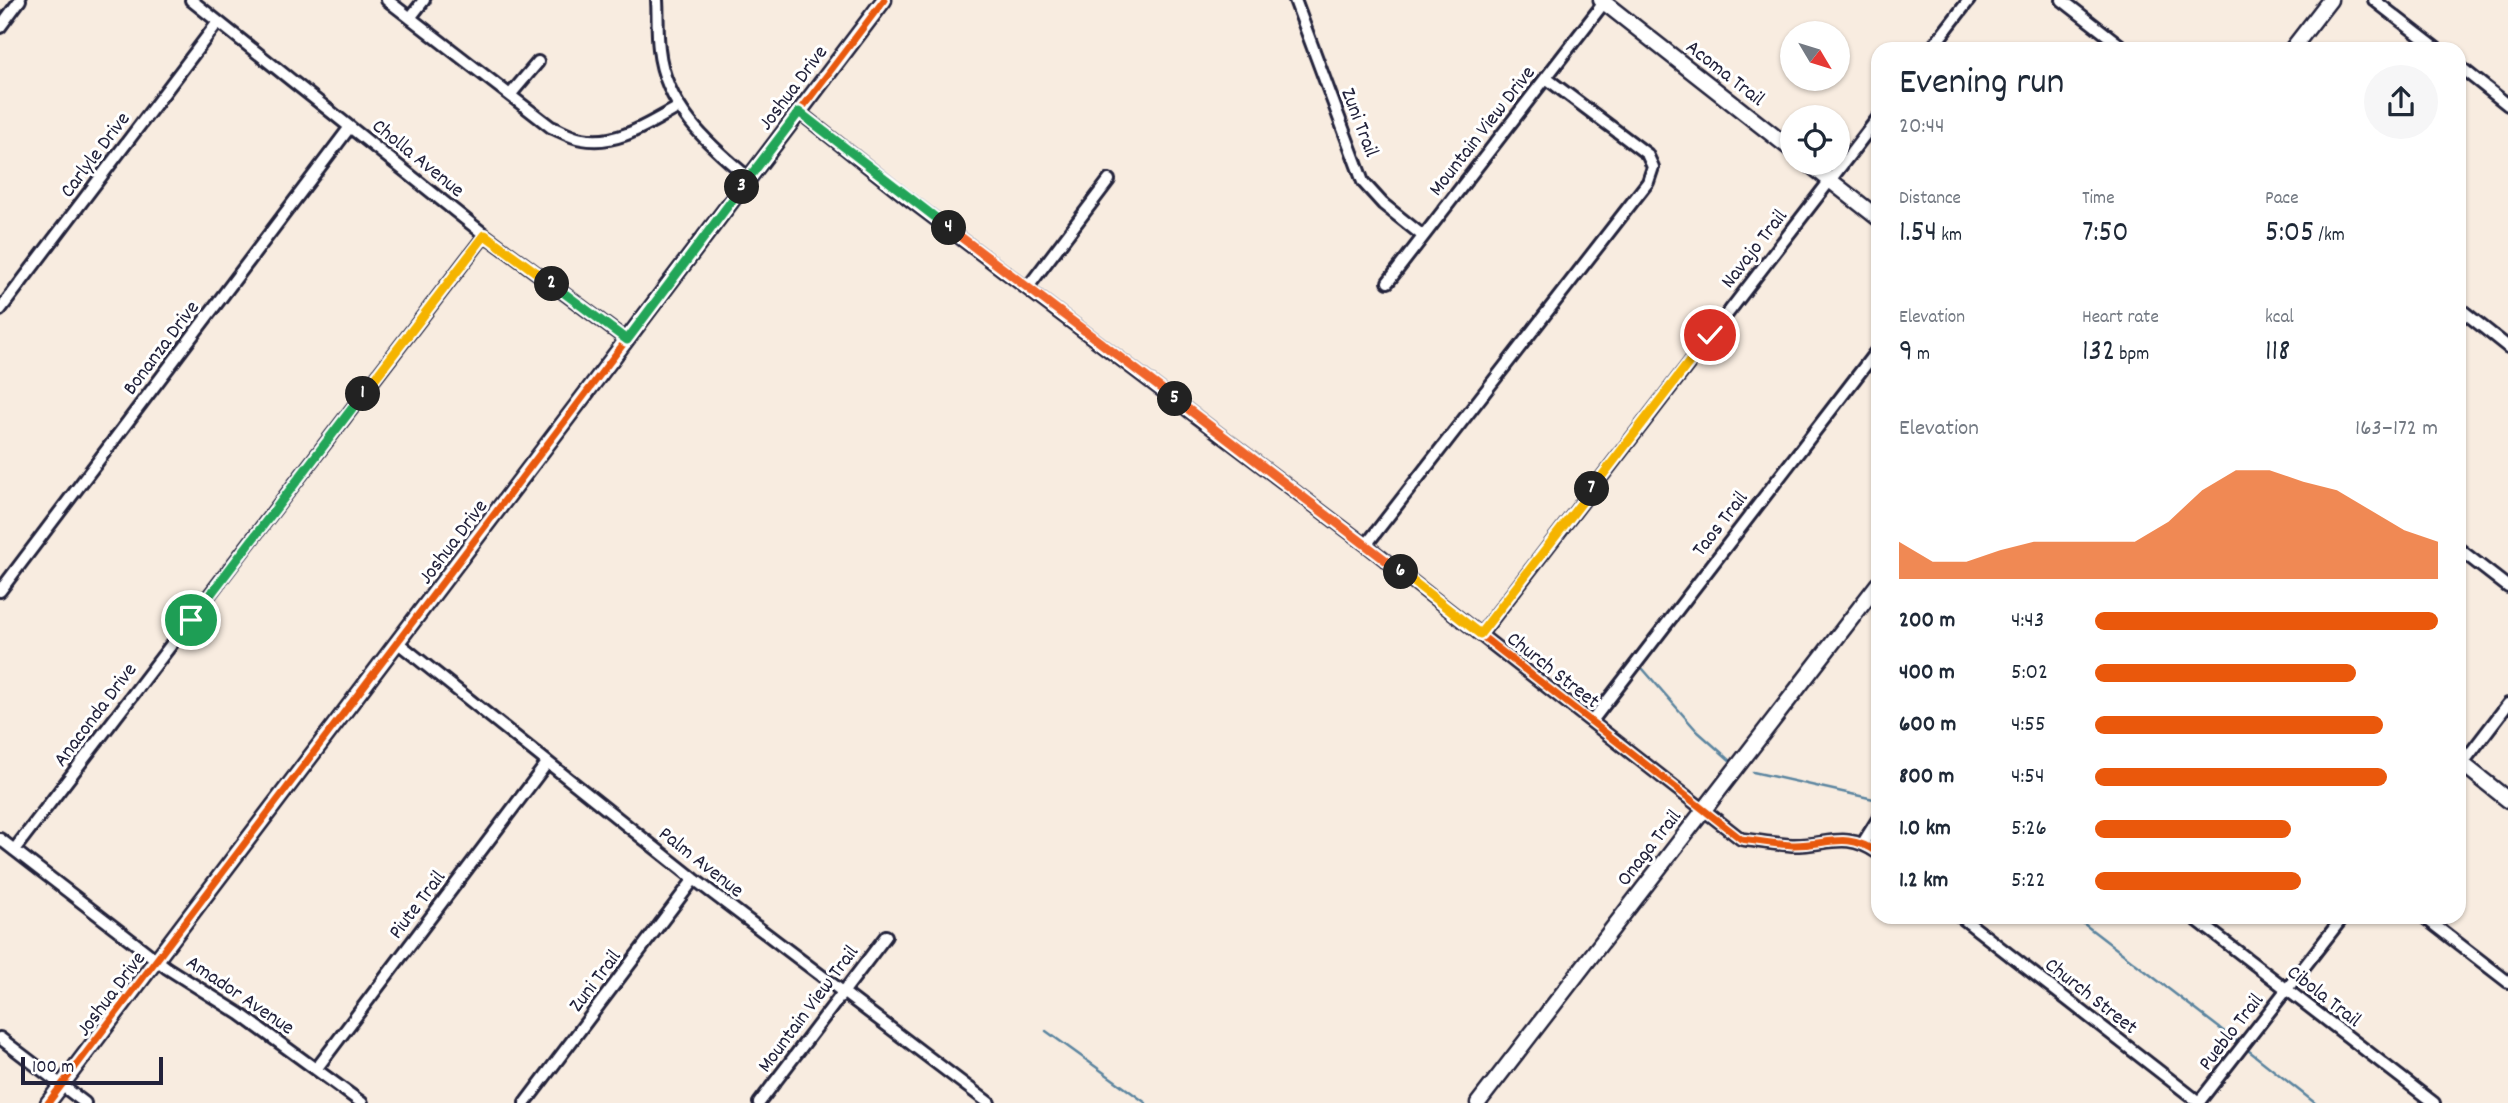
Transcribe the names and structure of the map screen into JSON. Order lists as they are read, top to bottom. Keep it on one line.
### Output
{"streets":{"street":["Acoma Trail","Joshua Drive","Zuni Trail","Mountain View Drive","Carlyle Drive","Cholla Avenue","Navajo Trail","Bonanza Drive","Taos Trail","Church Street","Anaconda Drive","Onaga Trail","Palm Avenue","Piute Trail","Amador Avenue","Cibola Trail","Mountain View Trail","Pueblo Trail"]},"crossings":[["Acoma Trail","Mountain View Drive"],["Joshua Drive","Cholla Avenue"],["Joshua Drive","Church Street"],["Joshua Drive","Palm Avenue"],["Joshua Drive","Amador Avenue"],["Zuni Trail","Mountain View Drive"],["Zuni Trail","Palm Avenue"],["Carlyle Drive","Cholla Avenue"],["Cholla Avenue","Bonanza Drive"],["Cholla Avenue","Anaconda Drive"],["Navajo Trail","Church Street"],["Taos Trail","Church Street"],["Church Street","Onaga Trail"],["Church Street","Pueblo Trail"],["Anaconda Drive","Amador Avenue"],["Palm Avenue","Piute Trail"],["Palm Avenue","Mountain View Trail"],["Piute Trail","Amador Avenue"],["Cibola Trail","Pueblo Trail"]],"scale_bar":"100 m","north":"bottom right","page":{"heading":["Evening run","20:44"],"stats":[["Distance","1.54 km"],["Time","7:50"],["Pace","5:05 /km"],["Elevation","9 m"],["Heart rate","132 bpm"],["kcal","118"]],"pins":["3","4","2","1","5","7","6"],"chart":["Elevation","163–172 m"],"list":[{"name":"200 m","note":"4:43"},{"name":"400 m","note":"5:02"},{"name":"600 m","note":"4:55"},{"name":"800 m","note":"4:54"},{"name":"1.0 km","note":"5:26"},{"name":"1.2 km","note":"5:22"}],"scale":"100 m"}}
